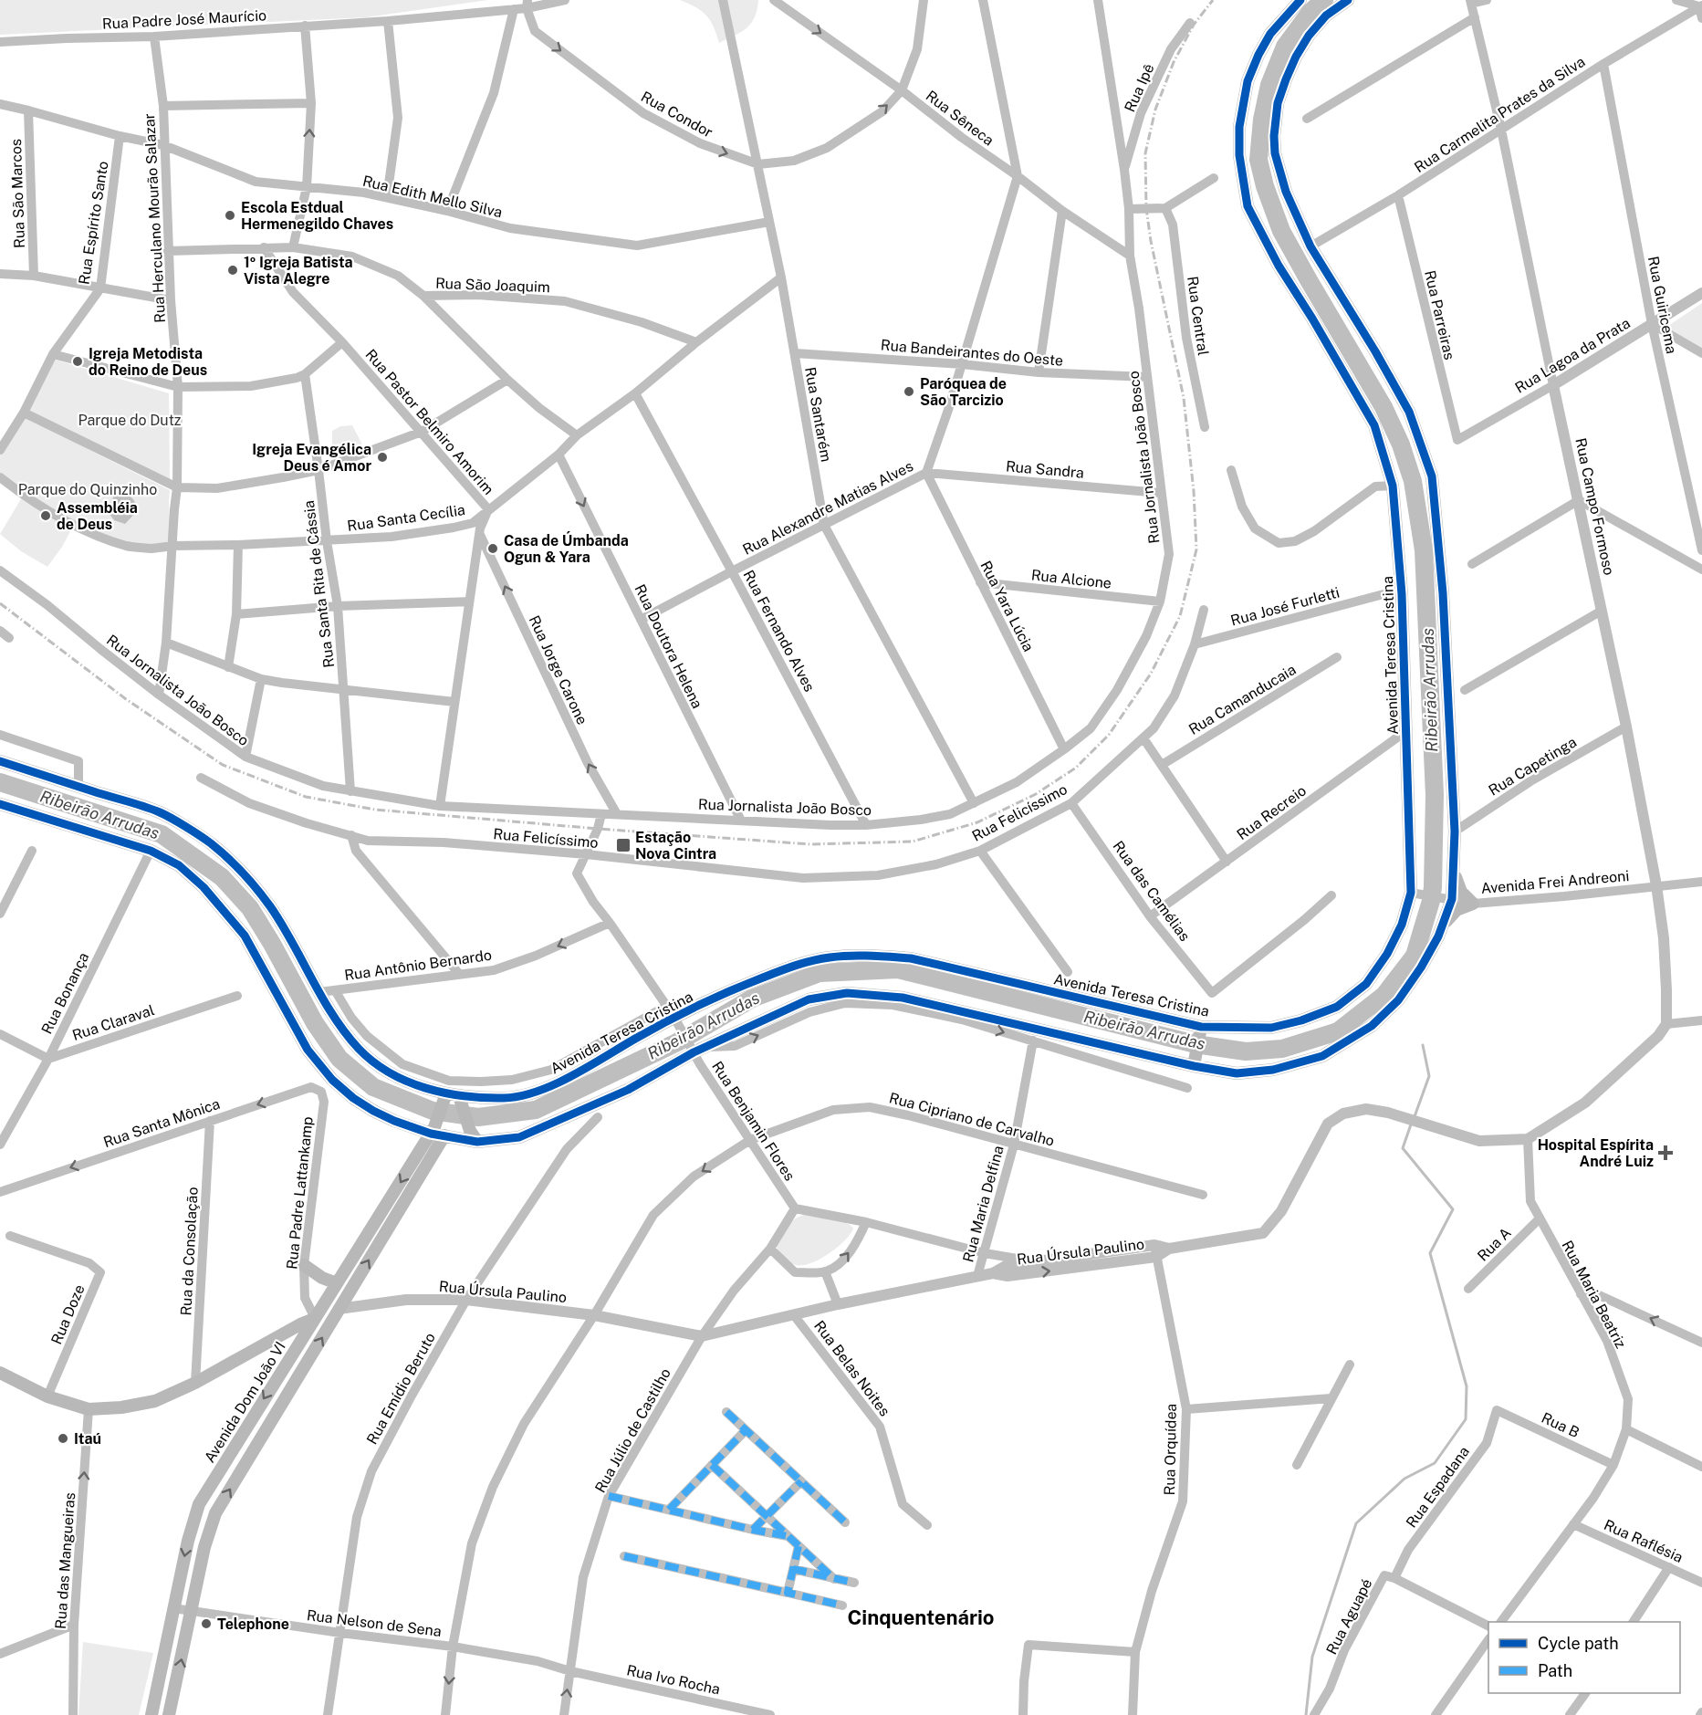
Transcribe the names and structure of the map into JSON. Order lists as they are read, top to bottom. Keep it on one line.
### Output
{"streets":{"main road":["Avenida Teresa Cristina","Rua Úrsula Paulino","Avenida Dom João VI"],"street":["Rua Padre José Maurício","Rua Ipê","Rua Condor","Rua Carmelita Prates da Silva","Rua Sêneca","Rua São Marcos","Rua Edith Mello Silva","Rua Herculano Mourão Salazar","Rua Espírito Santo","Rua São Joaquim","Rua Guiricema","Rua Parreiras","Rua Central","Rua Bandeirantes do Oeste","Rua Lagoa da Prata","Rua Santarém","Rua Pastor Belmiro Amorim","Rua Jornalista João Bosco","Rua Sandra","Rua Campo Formoso","Rua Alexandre Matias Alves","Rua Santa Cecília","Rua Alcione","Rua Santa Rita de Cássia","Rua Yara Lúcia","Rua José Furletti","Rua Fernando Alves","Rua Doutora Helena","Rua Jorge Carone","Rua Camanducaia","Rua Capetinga","Rua Felicíssimo","Rua Recreio","Avenida Frei Andreoni","Rua das Camélias","Rua Antônio Bernardo","Rua Bonança","Rua Claraval","Rua Cipriano de Carvalho","Rua Benjamin Flores","Rua Santa Mônica","Rua Padre Lattankamp","Rua Maria Delfina","Rua A","Rua da Consolação","Rua Maria Beatriz","Rua Doze","Rua Belas Noites","Rua Emídio Beruto","Rua B","Rua Júlio de Castilho","Rua Orquídea","Rua Espadana","Rua Raflésia","Rua das Mangueiras","Rua Aguapé","Rua Nelson de Sena","Rua Ivo Rocha"]},"crossings":[["Rua Padre José Maurício","Rua Condor"],["Rua Padre José Maurício","Rua Herculano Mourão Salazar"],["Rua Ipê","Rua Jornalista João Bosco"],["Rua Condor","Rua Sêneca"],["Rua Condor","Rua Santarém"],["Rua Carmelita Prates da Silva","Rua Guiricema"],["Rua Carmelita Prates da Silva","Rua Parreiras"],["Rua Carmelita Prates da Silva","Rua Campo Formoso"],["Rua Sêneca","Rua Jornalista João Bosco"],["Rua Sêneca","Rua Alexandre Matias Alves"],["Rua São Marcos","Rua Edith Mello Silva"],["Rua Edith Mello Silva","Rua Herculano Mourão Salazar"],["Rua Edith Mello Silva","Rua Espírito Santo"],["Rua Edith Mello Silva","Rua Santarém"],["Rua Herculano Mourão Salazar","Rua São Joaquim"],["Rua Herculano Mourão Salazar","Rua Jornalista João Bosco"],["Rua Herculano Mourão Salazar","Rua Santa Cecília"],["Rua São Joaquim","Rua Pastor Belmiro Amorim"],["Rua São Joaquim","Rua Santa Cecília"],["Rua Guiricema","Rua Lagoa da Prata"],["Rua Parreiras","Rua Lagoa da Prata"],["Rua Bandeirantes do Oeste","Rua Santarém"],["Rua Bandeirantes do Oeste","Rua Jornalista João Bosco"],["Rua Bandeirantes do Oeste","Rua Alexandre Matias Alves"],["Rua Lagoa da Prata","Rua Campo Formoso"],["Rua Santarém","Rua Jornalista João Bosco"],["Rua Santarém","Rua Alexandre Matias Alves"],["Rua Santarém","Rua Santa Cecília"],["Rua Pastor Belmiro Amorim","Rua Jornalista João Bosco"],["Rua Pastor Belmiro Amorim","Rua Santa Cecília"],["Rua Pastor Belmiro Amorim","Rua Jorge Carone"],["Rua Jornalista João Bosco","Rua Sandra"],["Rua Jornalista João Bosco","Rua Alcione"],["Rua Jornalista João Bosco","Rua Santa Rita de Cássia"],["Rua Jornalista João Bosco","Rua Yara Lúcia"],["Rua Jornalista João Bosco","Rua Fernando Alves"],["Rua Jornalista João Bosco","Rua Doutora Helena"],["Rua Jornalista João Bosco","Rua Jorge Carone"],["Rua Sandra","Rua Alexandre Matias Alves"],["Rua Sandra","Rua Yara Lúcia"],["Rua Campo Formoso","Rua Capetinga"],["Rua Campo Formoso","Avenida Frei Andreoni"],["Rua Alexandre Matias Alves","Rua Yara Lúcia"],["Rua Alexandre Matias Alves","Rua Fernando Alves"],["Rua Alexandre Matias Alves","Rua Doutora Helena"],["Rua Santa Cecília","Rua Santa Rita de Cássia"],["Rua Santa Cecília","Rua Fernando Alves"],["Rua Santa Cecília","Rua Doutora Helena"],["Rua Alcione","Rua Yara Lúcia"],["Rua José Furletti","Rua Felicíssimo"],["Avenida Teresa Cristina","Rua Recreio"],["Avenida Teresa Cristina","Avenida Frei Andreoni"],["Avenida Teresa Cristina","Rua Antônio Bernardo"],["Avenida Teresa Cristina","Rua Benjamin Flores"],["Avenida Teresa Cristina","Avenida Dom João VI"],["Rua Felicíssimo","Rua das Camélias"],["Rua Felicíssimo","Rua Benjamin Flores"],["Rua Recreio","Rua das Camélias"],["Rua Antônio Bernardo","Rua Benjamin Flores"],["Rua Bonança","Rua Claraval"],["Rua Cipriano de Carvalho","Rua Benjamin Flores"],["Rua Cipriano de Carvalho","Rua Maria Delfina"],["Rua Cipriano de Carvalho","Rua Úrsula Paulino"],["Rua Cipriano de Carvalho","Rua Nelson de Sena"],["Rua Benjamin Flores","Rua Júlio de Castilho"],["Rua Santa Mônica","Rua Padre Lattankamp"],["Rua Santa Mônica","Rua da Consolação"],["Rua Padre Lattankamp","Rua Úrsula Paulino"],["Rua Padre Lattankamp","Avenida Dom João VI"],["Rua Maria Delfina","Rua Úrsula Paulino"],["Rua A","Rua Maria Beatriz"],["Rua da Consolação","Rua Úrsula Paulino"],["Rua Úrsula Paulino","Rua Maria Beatriz"],["Rua Úrsula Paulino","Rua Doze"],["Rua Úrsula Paulino","Rua Belas Noites"],["Rua Úrsula Paulino","Rua Emídio Beruto"],["Rua Úrsula Paulino","Avenida Dom João VI"],["Rua Úrsula Paulino","Rua Júlio de Castilho"],["Rua Úrsula Paulino","Rua Orquídea"],["Rua Úrsula Paulino","Rua das Mangueiras"],["Rua Maria Beatriz","Rua B"],["Rua Maria Beatriz","Rua Raflésia"],["Rua Emídio Beruto","Rua Nelson de Sena"],["Avenida Dom João VI","Rua Nelson de Sena"],["Rua B","Rua Espadana"],["Rua Júlio de Castilho","Rua Nelson de Sena"],["Rua Júlio de Castilho","Rua Ivo Rocha"],["Rua Espadana","Rua Aguapé"],["Rua Nelson de Sena","Rua Ivo Rocha"]],"one_way":["Rua Condor","Rua Sêneca","Rua Doutora Helena","Rua Jorge Carone","Rua Antônio Bernardo","Rua Santa Mônica","Rua das Mangueiras"],"districts":["Cinquentenário"],"water":["Ribeirão Arrudas"],"parks":["Parque do Dutz","Parque do Quinzinho"],"places":{"other":["Escola Estdual Hermenegildo Chaves","1º Igreja Batista Vista Alegre","Igreja Metodista do Reino de Deus","Paróquea de São Tarcizio","Igreja Evangélica Deus é Amor","Assembléia de Deus","Casa de Úmbanda Ogun & Yara","Itaú","Telephone"],"transit":["Estação Nova Cintra"],"health":["Hospital Espírita André Luiz"]},"legend":["Cycle path","Path"]}
